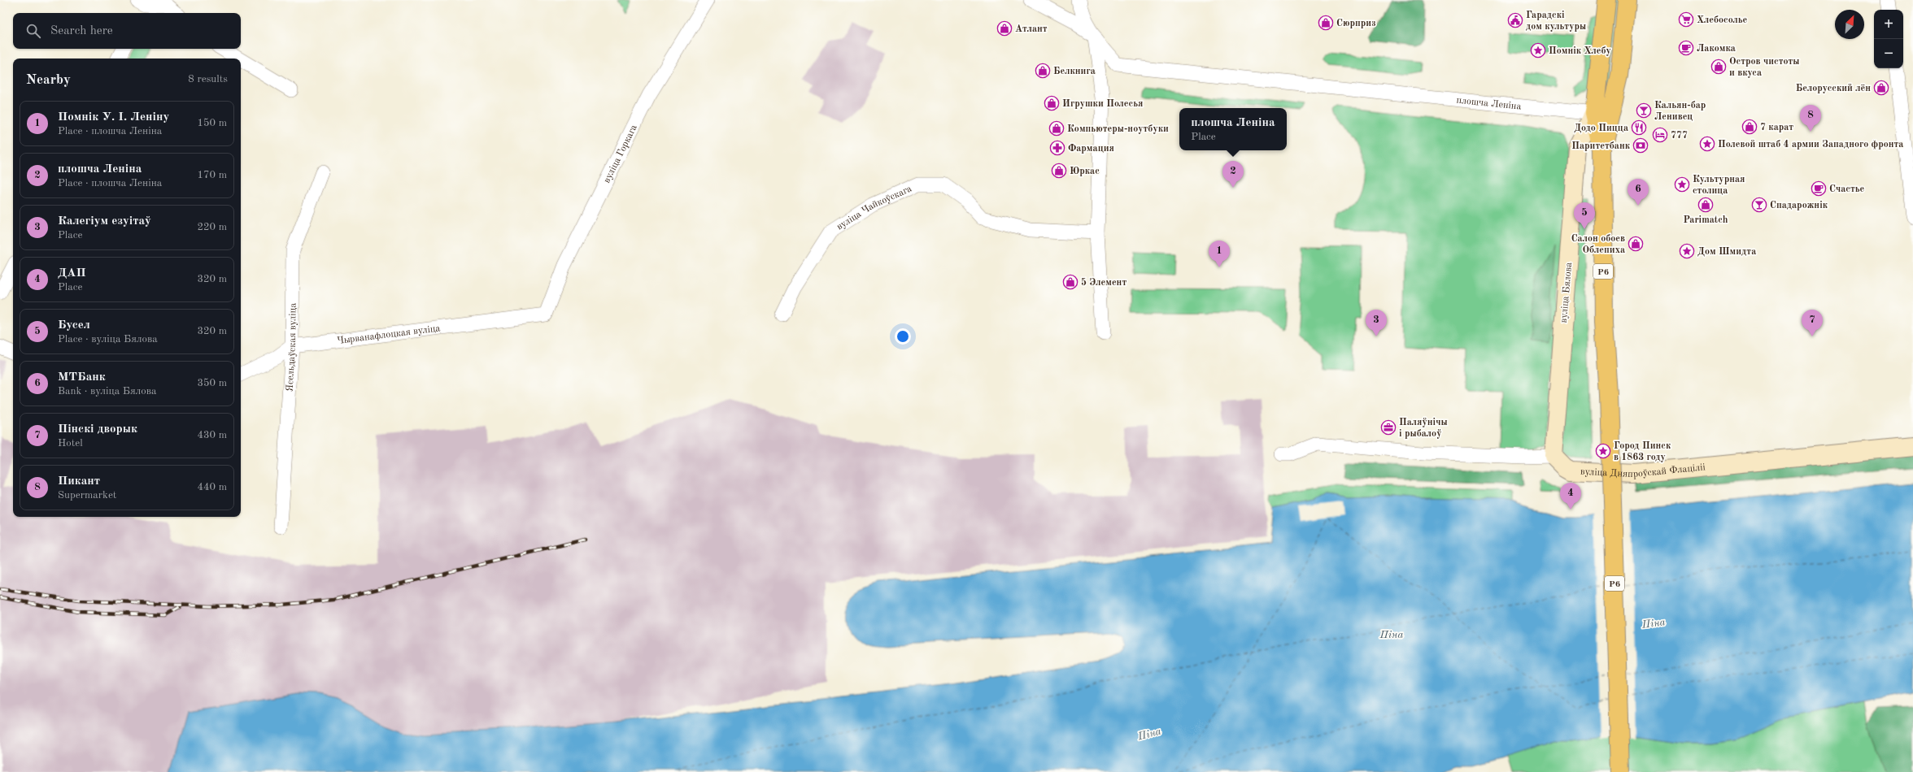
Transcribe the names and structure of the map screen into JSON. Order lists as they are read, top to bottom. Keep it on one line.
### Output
{"streets":{"main road":["Р6","вуліца Бялова"],"street":["плошча Леніна","вуліца Горкага","вуліца Чайкоўскага","Чырванафлоцкая вуліца","Ясельдаўская вуліца","вуліца Дняпроўскай Флаціліі"]},"crossings":[["плошча Леніна","вуліца Бялова"],["вуліца Горкага","Чырванафлоцкая вуліца"],["вуліца Бялова","вуліца Дняпроўскай Флаціліі"],["Чырванафлоцкая вуліца","Ясельдаўская вуліца"]],"water":["Піна"],"places":{"supermarket":["Хлебосолье"],"public building":["Гарадскі дом культуры"],"shop":["Сюрприз","Атлант","Остров чистоты и вкуса","Белкнига","Белорусский лён","Игрушки Полесья","7 карат","Компьютеры-ноутбуки","Юркас","Parimatch","Салон обоев Облепиха","5 Элемент"],"cafe":["Лакомка","Счастье"],"place":["Помнік Хлебу","Полевой штаб 4 армии Западного фронта","Культурная столица","Дом Шмидта","Город Пинск в 1863 году"],"bar":["Кальян-бар Ленивец","Спадарожнік"],"restaurant":["Додо Пицца"],"hotel":["777"],"bank":["Паритетбанк"],"pharmacy":["Фармация"],"office":["Паляўнічы і рыбалоў"]},"north":"top right","page":{"map_buttons":["+","−"],"search":"Search here","heading":["Nearby","8 results"],"list":[{"mark":"1","name":"Помнік У. І. Леніну","note":"Place · плошча Леніна","value":"150 m"},{"mark":"2","name":"плошча Леніна","note":"Place · плошча Леніна","value":"170 m"},{"mark":"3","name":"Калегіум езуітаў","note":"Place","value":"220 m"},{"mark":"4","name":"ДАП","note":"Place","value":"320 m"},{"mark":"5","name":"Бусел","note":"Place · вуліца Бялова","value":"320 m"},{"mark":"6","name":"МТБанк","note":"Bank · вуліца Бялова","value":"350 m"},{"mark":"7","name":"Пінскі дворык","note":"Hotel","value":"430 m"},{"mark":"8","name":"Пикант","note":"Supermarket","value":"440 m"}],"pins":["8","2","6","5","1","3","7","4"],"popup":["плошча Леніна","Place"]}}
